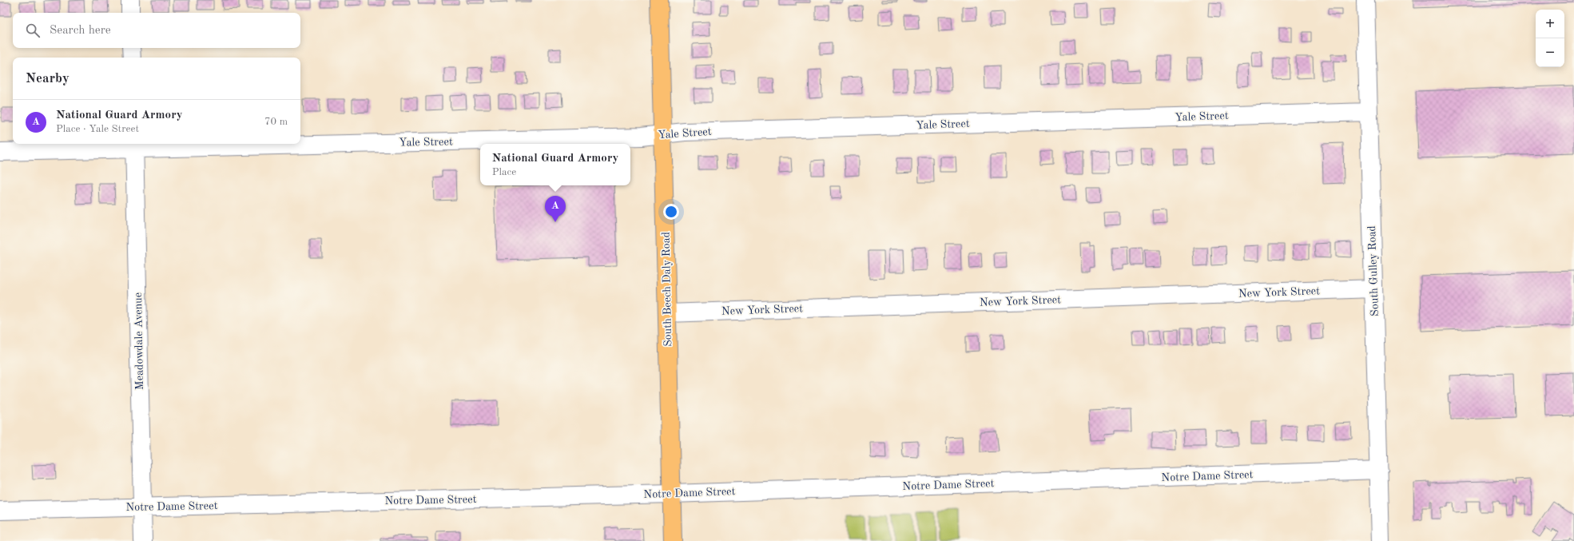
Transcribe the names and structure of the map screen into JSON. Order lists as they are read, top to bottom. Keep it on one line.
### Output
{"streets":{"main road":["South Beech Daly Road"],"street":["Yale Street","South Gulley Road","New York Street","Meadowdale Avenue","Notre Dame Street"]},"crossings":[["Yale Street","South Gulley Road"],["Yale Street","South Beech Daly Road"],["Yale Street","Meadowdale Avenue"],["South Gulley Road","New York Street"],["South Gulley Road","Notre Dame Street"],["South Beech Daly Road","New York Street"],["South Beech Daly Road","Notre Dame Street"],["Meadowdale Avenue","Notre Dame Street"]],"page":{"map_buttons":["+","−"],"search":"Search here","heading":"Nearby","list":[{"mark":"A","name":"National Guard Armory","note":"Place · Yale Street","value":"70 m"}],"popup":["National Guard Armory","Place"],"pins":"A"}}
